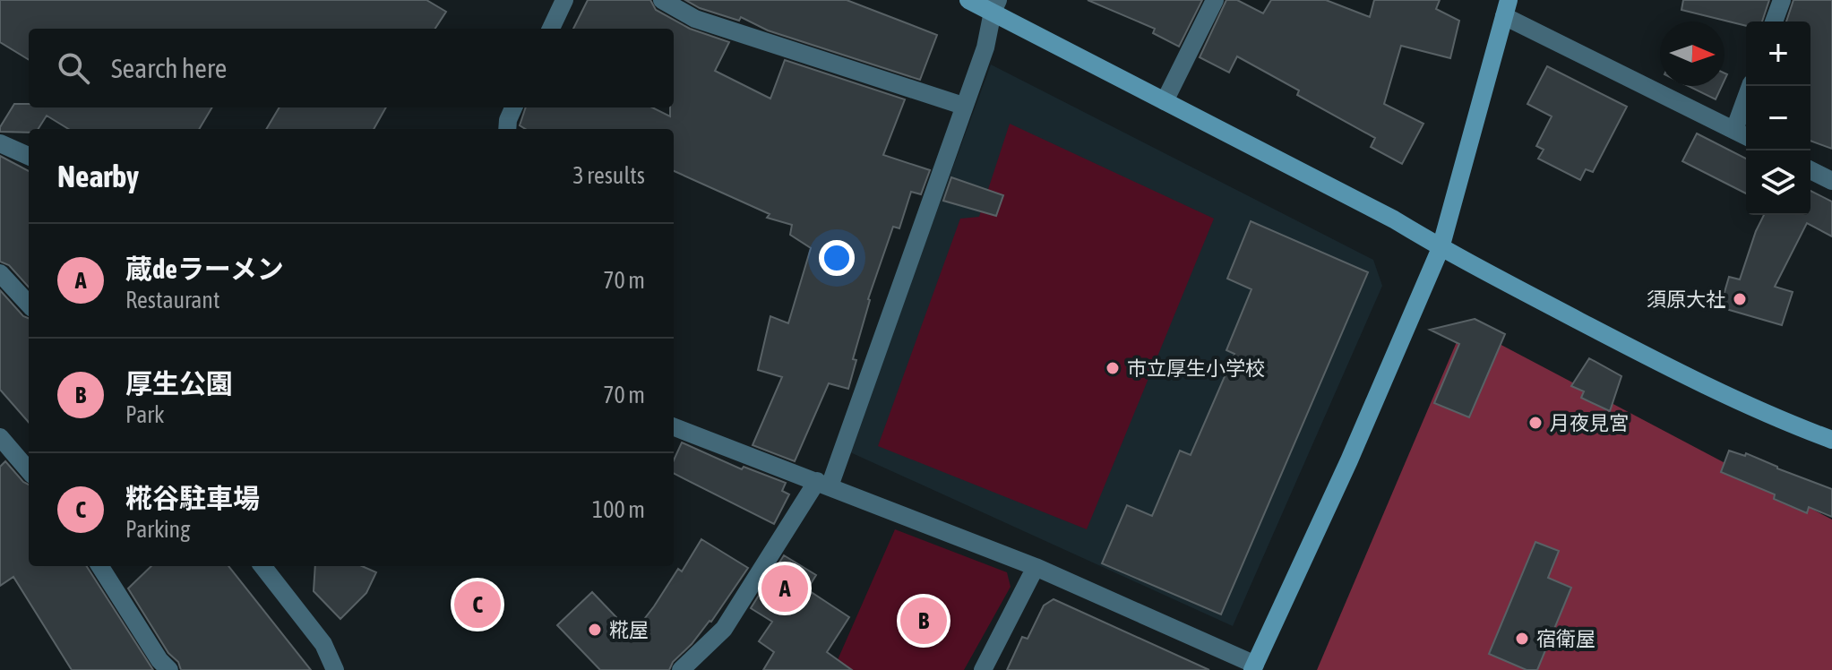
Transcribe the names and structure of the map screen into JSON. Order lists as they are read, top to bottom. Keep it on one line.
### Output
{"places":["須原大社","市立厚生小学校","月夜見宮","糀屋","宿衛屋"],"north":"right","page":{"map_buttons":["+","−"],"search":"Search here","heading":["Nearby","3 results"],"list":[{"mark":"A","name":"蔵deラーメン","note":"Restaurant","value":"70 m"},{"mark":"B","name":"厚生公園","note":"Park","value":"70 m"},{"mark":"C","name":"糀谷駐車場","note":"Parking","value":"100 m"}],"pins":["A","C","B"]}}
